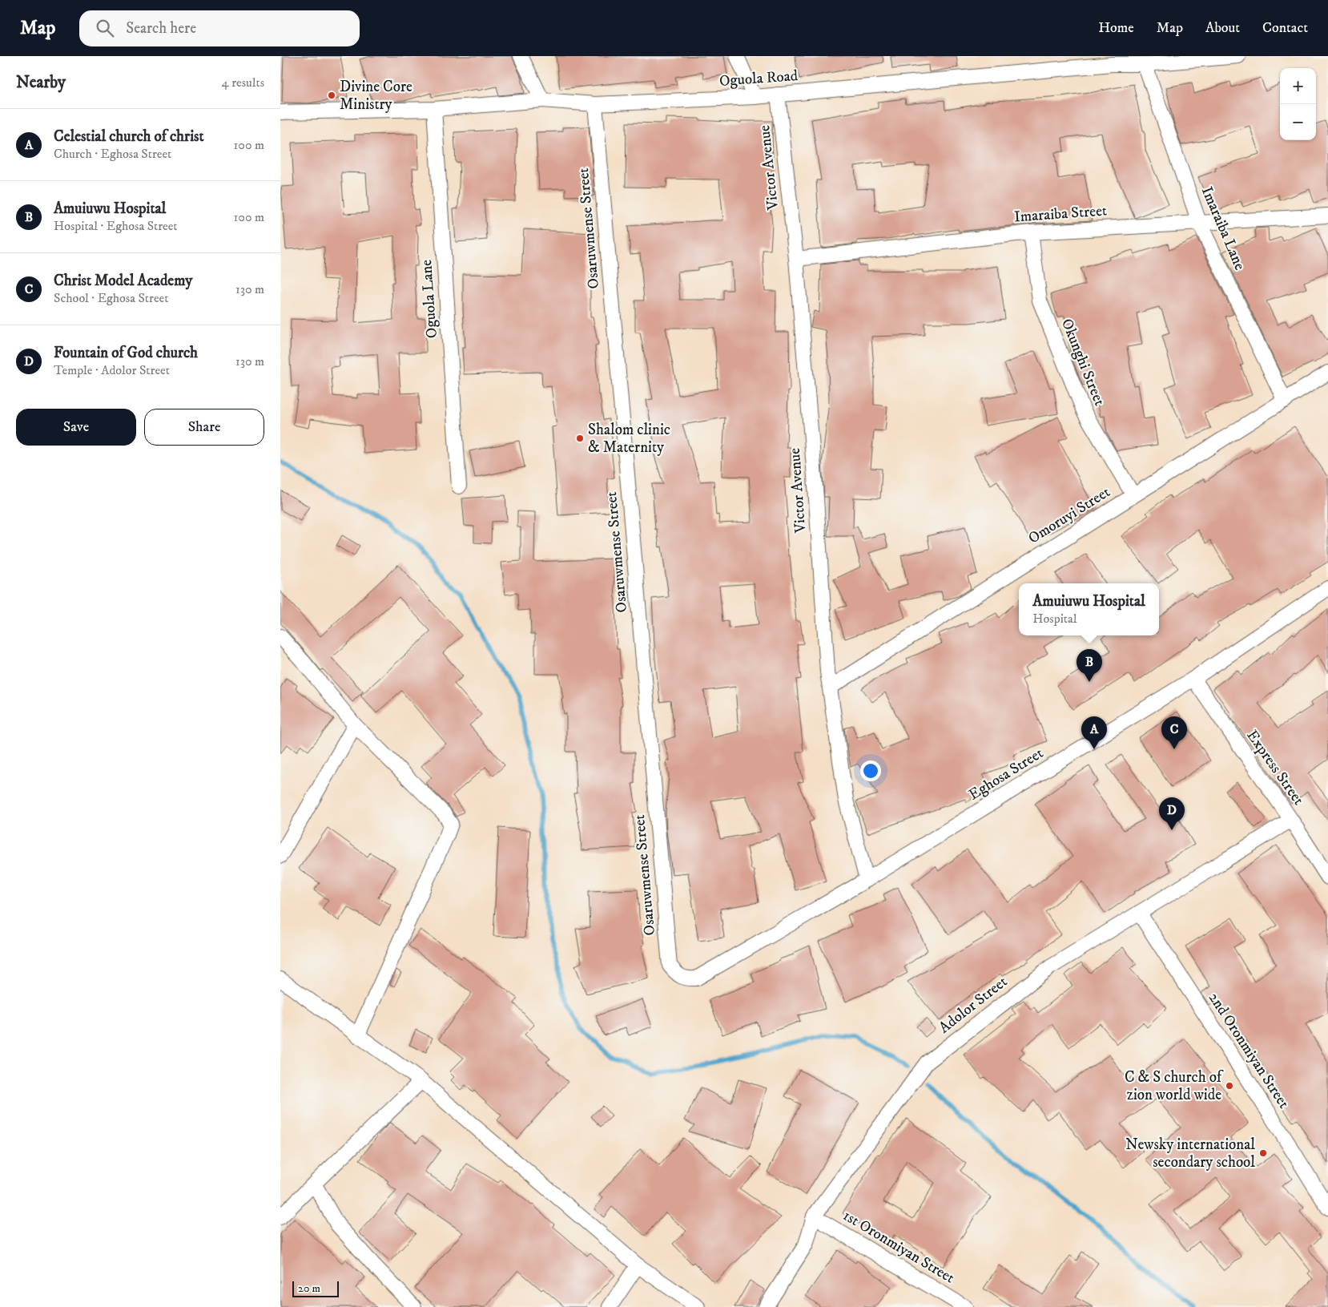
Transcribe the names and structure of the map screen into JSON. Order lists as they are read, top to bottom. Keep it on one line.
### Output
{"streets":{"street":["Oguola Road","Victor Avenue","Imaraiba Street","Osaruwmense Street","Imaraiba Lane","Oguola Lane","Okunghi Street","Omoruyi Street","Express Street","Eghosa Street","Adolor Street","2nd Oronmiyan Street","1st Oronmiyan Street"]},"crossings":[["Oguola Road","Victor Avenue"],["Oguola Road","Osaruwmense Street"],["Oguola Road","Imaraiba Lane"],["Oguola Road","Oguola Lane"],["Victor Avenue","Imaraiba Street"],["Victor Avenue","Omoruyi Street"],["Victor Avenue","Eghosa Street"],["Imaraiba Street","Imaraiba Lane"],["Imaraiba Street","Okunghi Street"],["Osaruwmense Street","Eghosa Street"],["Imaraiba Lane","Omoruyi Street"],["Okunghi Street","Omoruyi Street"],["Express Street","Eghosa Street"],["Express Street","Adolor Street"],["Adolor Street","2nd Oronmiyan Street"],["Adolor Street","1st Oronmiyan Street"]],"places":["Divine Core Ministry","Shalom clinic & Maternity","C & S church of zion world wide","Newsky international secondary school"],"scale_bar":"20 m","page":{"header":"Map","search":"Search here","nav":["Home","Map","About","Contact"],"heading":["Nearby","4 results"],"map_buttons":["+","−"],"list":[{"mark":"A","name":"Celestial church of christ","note":"Church · Eghosa Street","value":"100 m"},{"mark":"B","name":"Amuiuwu Hospital","note":"Hospital · Eghosa Street","value":"100 m"},{"mark":"C","name":"Christ Model Academy","note":"School · Eghosa Street","value":"130 m"},{"mark":"D","name":"Fountain of God church","note":"Temple · Adolor Street","value":"130 m"}],"buttons":["Save","Share"],"popup":["Amuiuwu Hospital","Hospital"],"pins":["B","A","C","D"],"scale":"20 m"}}
